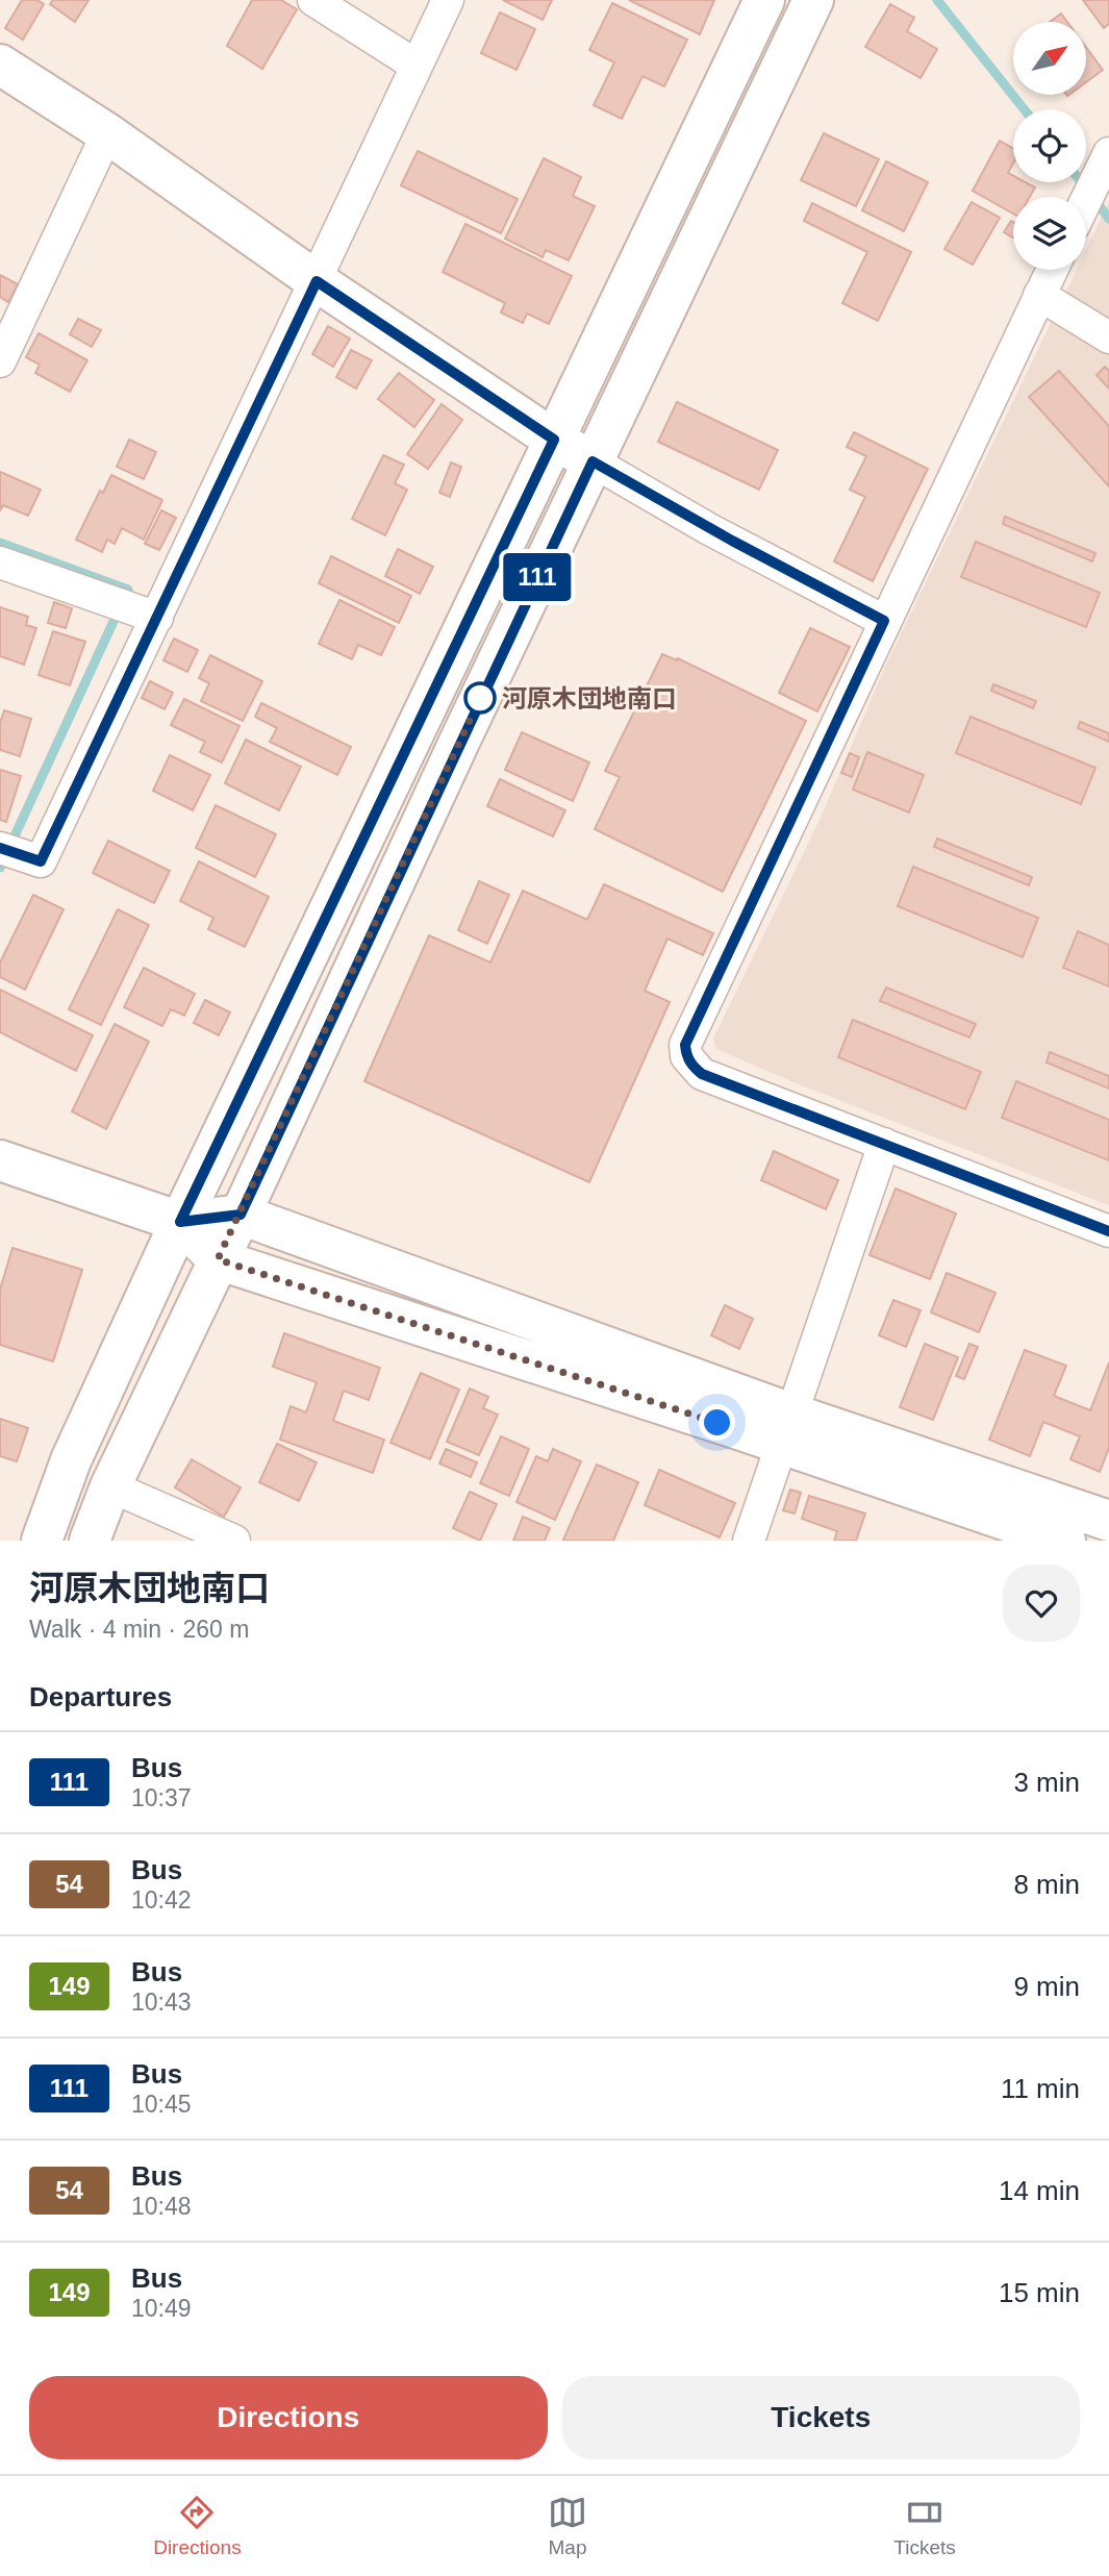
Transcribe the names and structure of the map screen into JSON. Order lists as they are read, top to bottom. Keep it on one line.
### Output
{"places":["河原木団地南口"],"lines":["bus line 111"],"north":"top right","page":{"on_map":"111","heading":[["河原木団地南口","Walk · 4 min · 260 m"],"Departures"],"list":[{"mark":"111","name":"Bus","note":"10:37","value":"3 min"},{"mark":"54","name":"Bus","note":"10:42","value":"8 min"},{"mark":"149","name":"Bus","note":"10:43","value":"9 min"},{"mark":"111","name":"Bus","note":"10:45","value":"11 min"},{"mark":"54","name":"Bus","note":"10:48","value":"14 min"},{"mark":"149","name":"Bus","note":"10:49","value":"15 min"}],"buttons":["Directions","Tickets"],"tabs":["Directions","Map","Tickets"]}}
